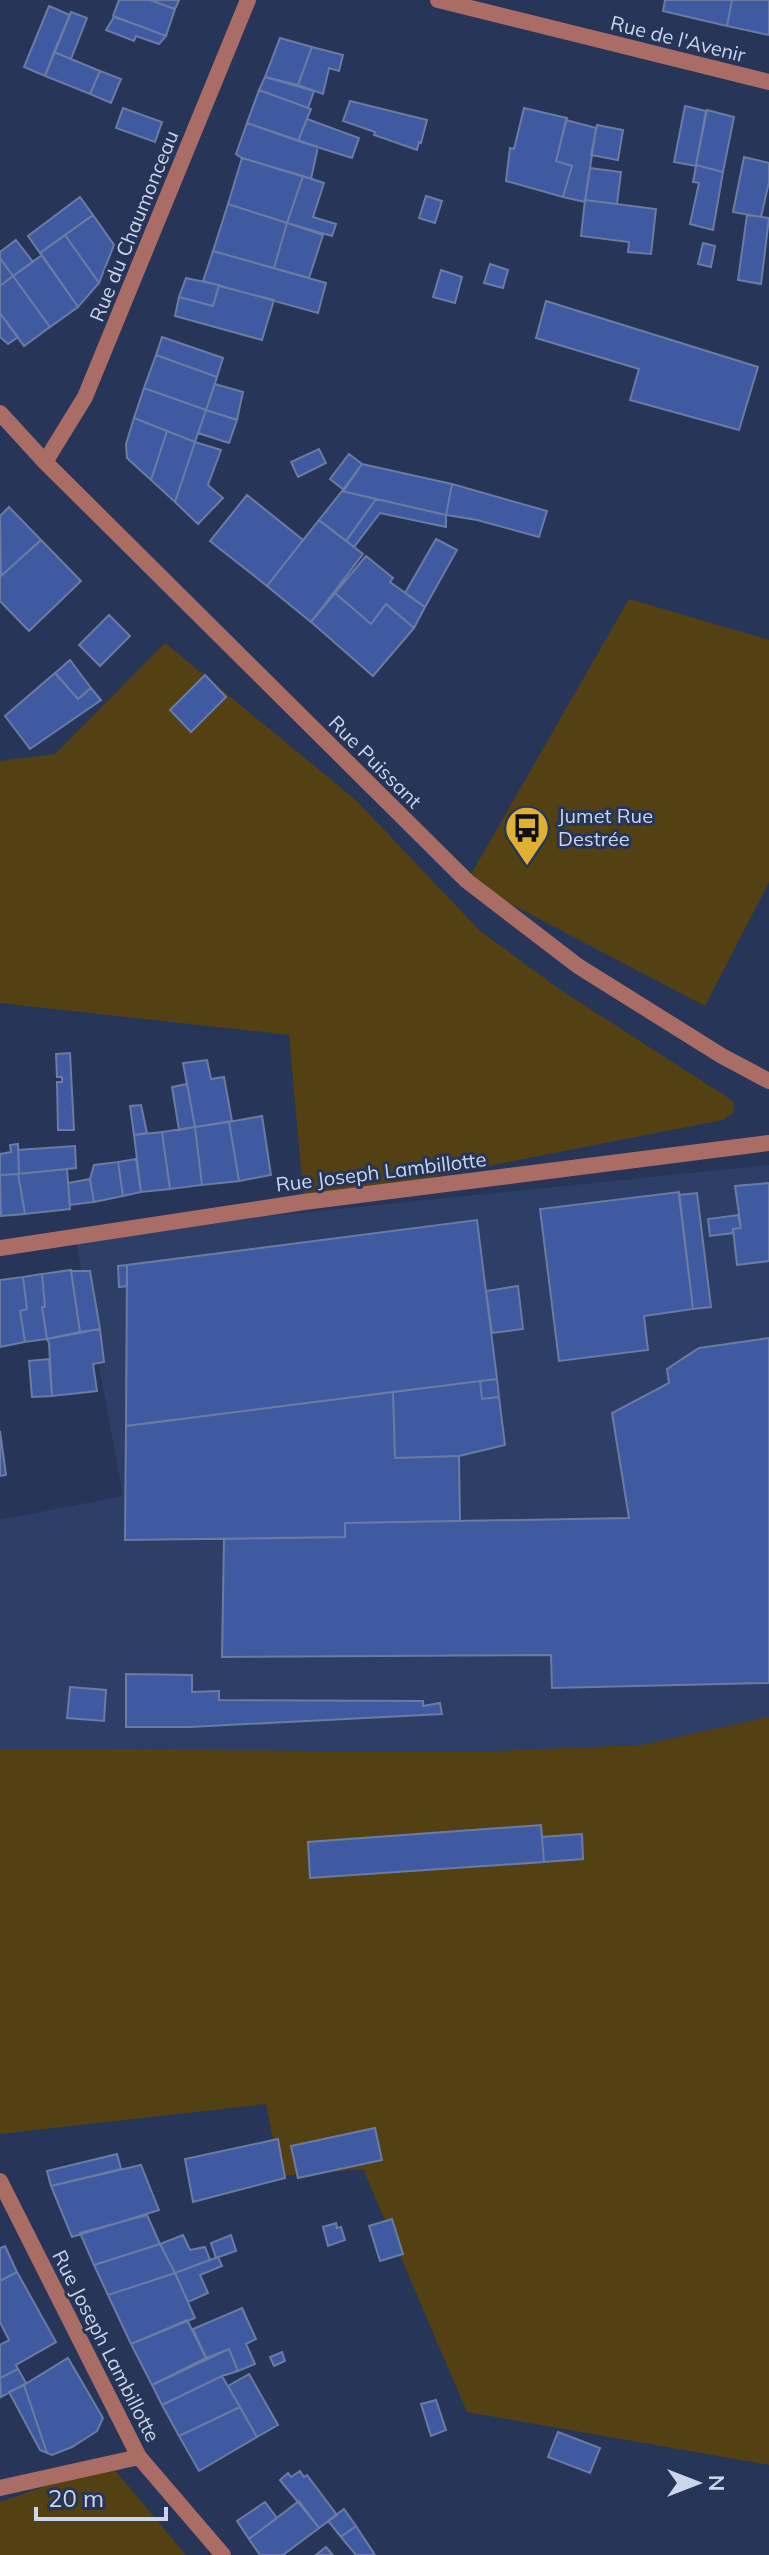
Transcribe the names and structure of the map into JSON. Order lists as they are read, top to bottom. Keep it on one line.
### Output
{"streets":{"street":["Rue de l'Avenir","Rue du Chaumonceau","Rue Puissant","Rue Joseph Lambillotte"]},"crossings":[["Rue du Chaumonceau","Rue Puissant"]],"places":{"bus stop":["Jumet Rue Destrée"]},"scale_bar":"20 m","north":"right"}
